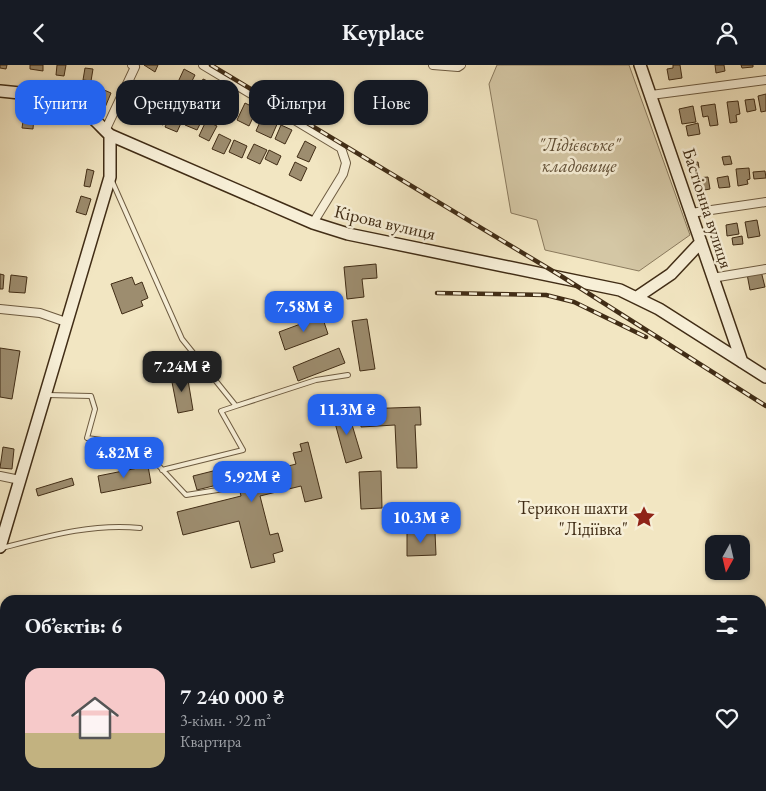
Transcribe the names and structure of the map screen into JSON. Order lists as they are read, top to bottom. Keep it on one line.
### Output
{"streets":{"main road":["Бастіонна вулиця","Кірова вулиця"]},"crossings":[["Бастіонна вулиця","Кірова вулиця"]],"parks":["\"Лідієвське\" кладовище"],"places":{"place":["Терикон шахти \"Лідіївка\""]},"north":"bottom","page":{"header":"Keyplace","chip":["Купити","Орендувати","Фільтри","Нове"],"price":["7.58M ₴","7.24M ₴","11.3M ₴","4.82M ₴","5.92M ₴","10.3M ₴"],"heading":"Об’єктів: 6","list":[{"name":"7 240 000 ₴","note":"3-кімн. · 92 m² · Квартира"}]}}
